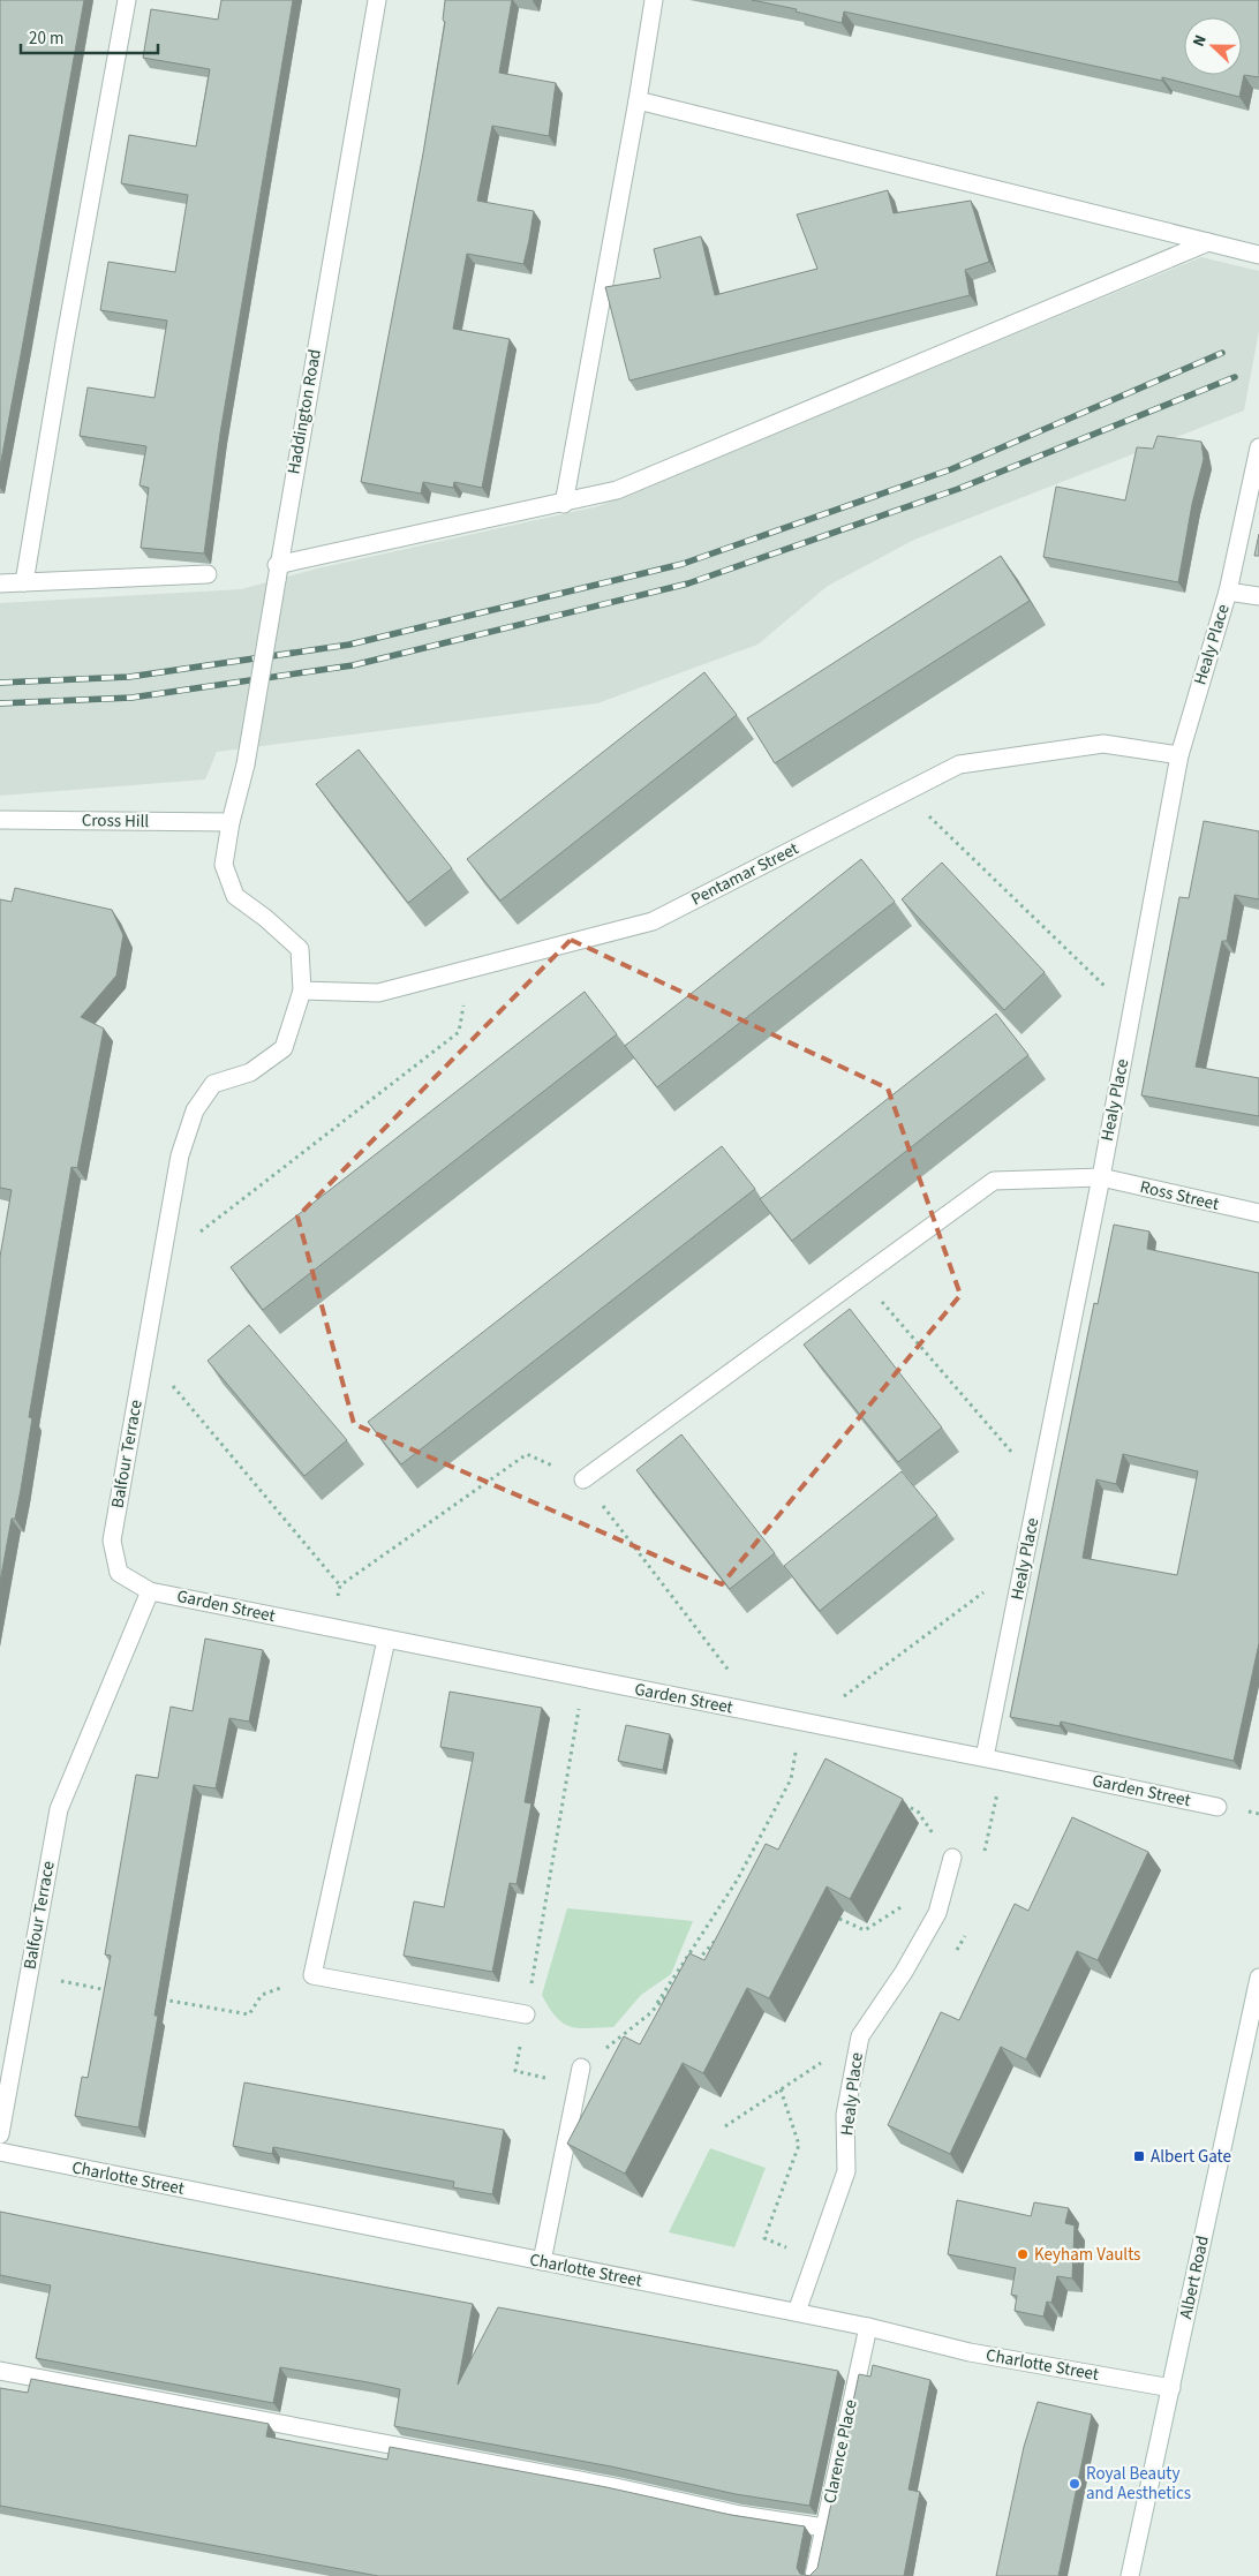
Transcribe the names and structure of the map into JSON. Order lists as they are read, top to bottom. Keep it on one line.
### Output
{"streets":{"street":["Haddington Road","Healy Place","Cross Hill","Pentamar Street","Ross Street","Balfour Terrace","Garden Street","Charlotte Street","Albert Road","Clarence Place"]},"crossings":[["Haddington Road","Cross Hill"],["Haddington Road","Balfour Terrace"],["Healy Place","Pentamar Street"],["Healy Place","Ross Street"],["Healy Place","Garden Street"],["Healy Place","Charlotte Street"],["Cross Hill","Balfour Terrace"],["Pentamar Street","Balfour Terrace"],["Balfour Terrace","Garden Street"],["Charlotte Street","Albert Road"],["Charlotte Street","Clarence Place"]],"places":{"transit":["Albert Gate"],"other":["Keyham Vaults","Royal Beauty and Aesthetics"]},"scale_bar":"20 m","north":"left"}
